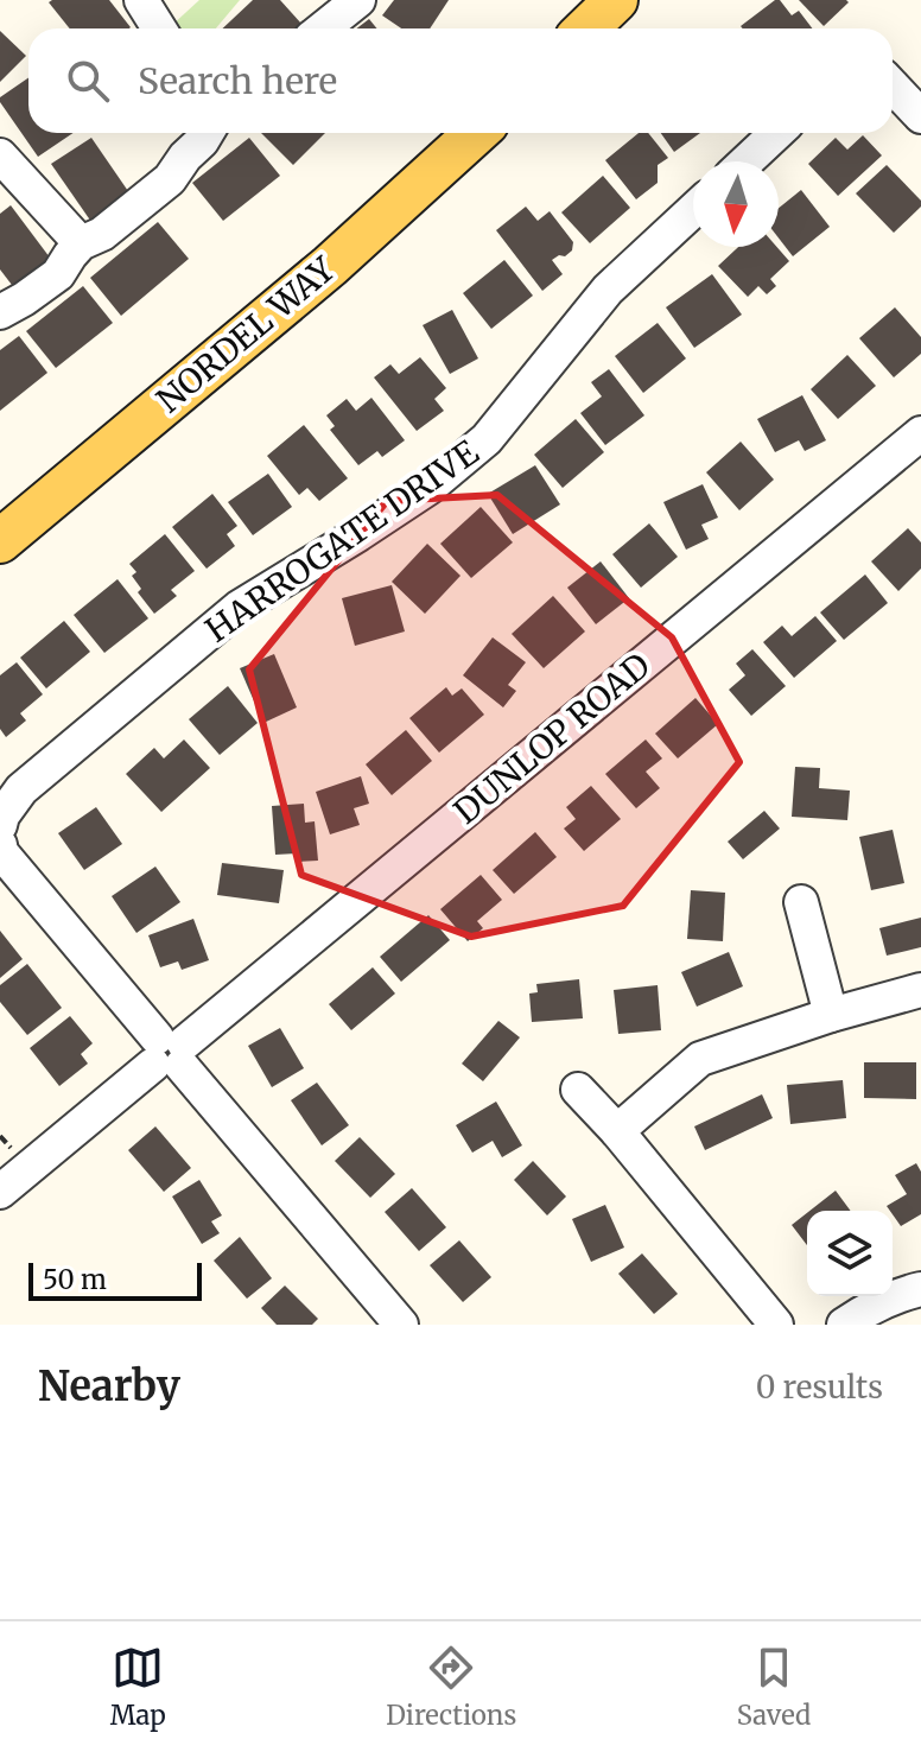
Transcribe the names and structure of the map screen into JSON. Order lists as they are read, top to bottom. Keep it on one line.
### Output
{"streets":{"main road":["NORDEL WAY"],"street":["HARROGATE DRIVE","DUNLOP ROAD"]},"scale_bar":"50 m","north":"bottom","page":{"search":"Search here","scale":"50 m","heading":["Nearby","0 results"],"nav":["Map","Directions","Saved"]}}
